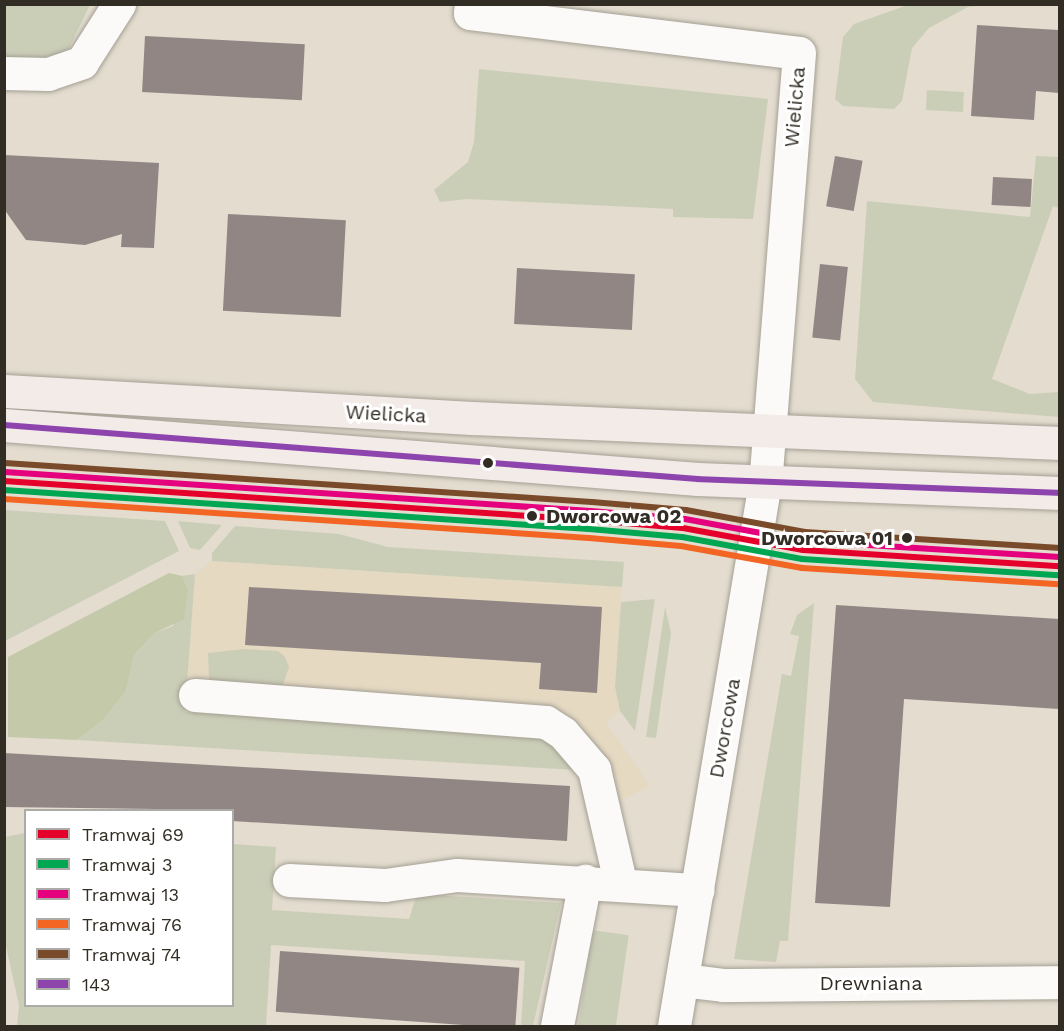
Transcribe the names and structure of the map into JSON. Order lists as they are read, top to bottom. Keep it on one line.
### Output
{"streets":{"main road":["Wielicka"],"street":["Dworcowa","Drewniana"]},"crossings":[["Wielicka","Dworcowa"],["Dworcowa","Drewniana"]],"places":["Dworcowa 02","Dworcowa 01"],"lines":["transit line 143","tram line 74","tram line 13","tram line 69","tram line 3","tram line 76"],"legend":["Tramwaj 69","Tramwaj 3","Tramwaj 13","Tramwaj 76","Tramwaj 74","143"]}
